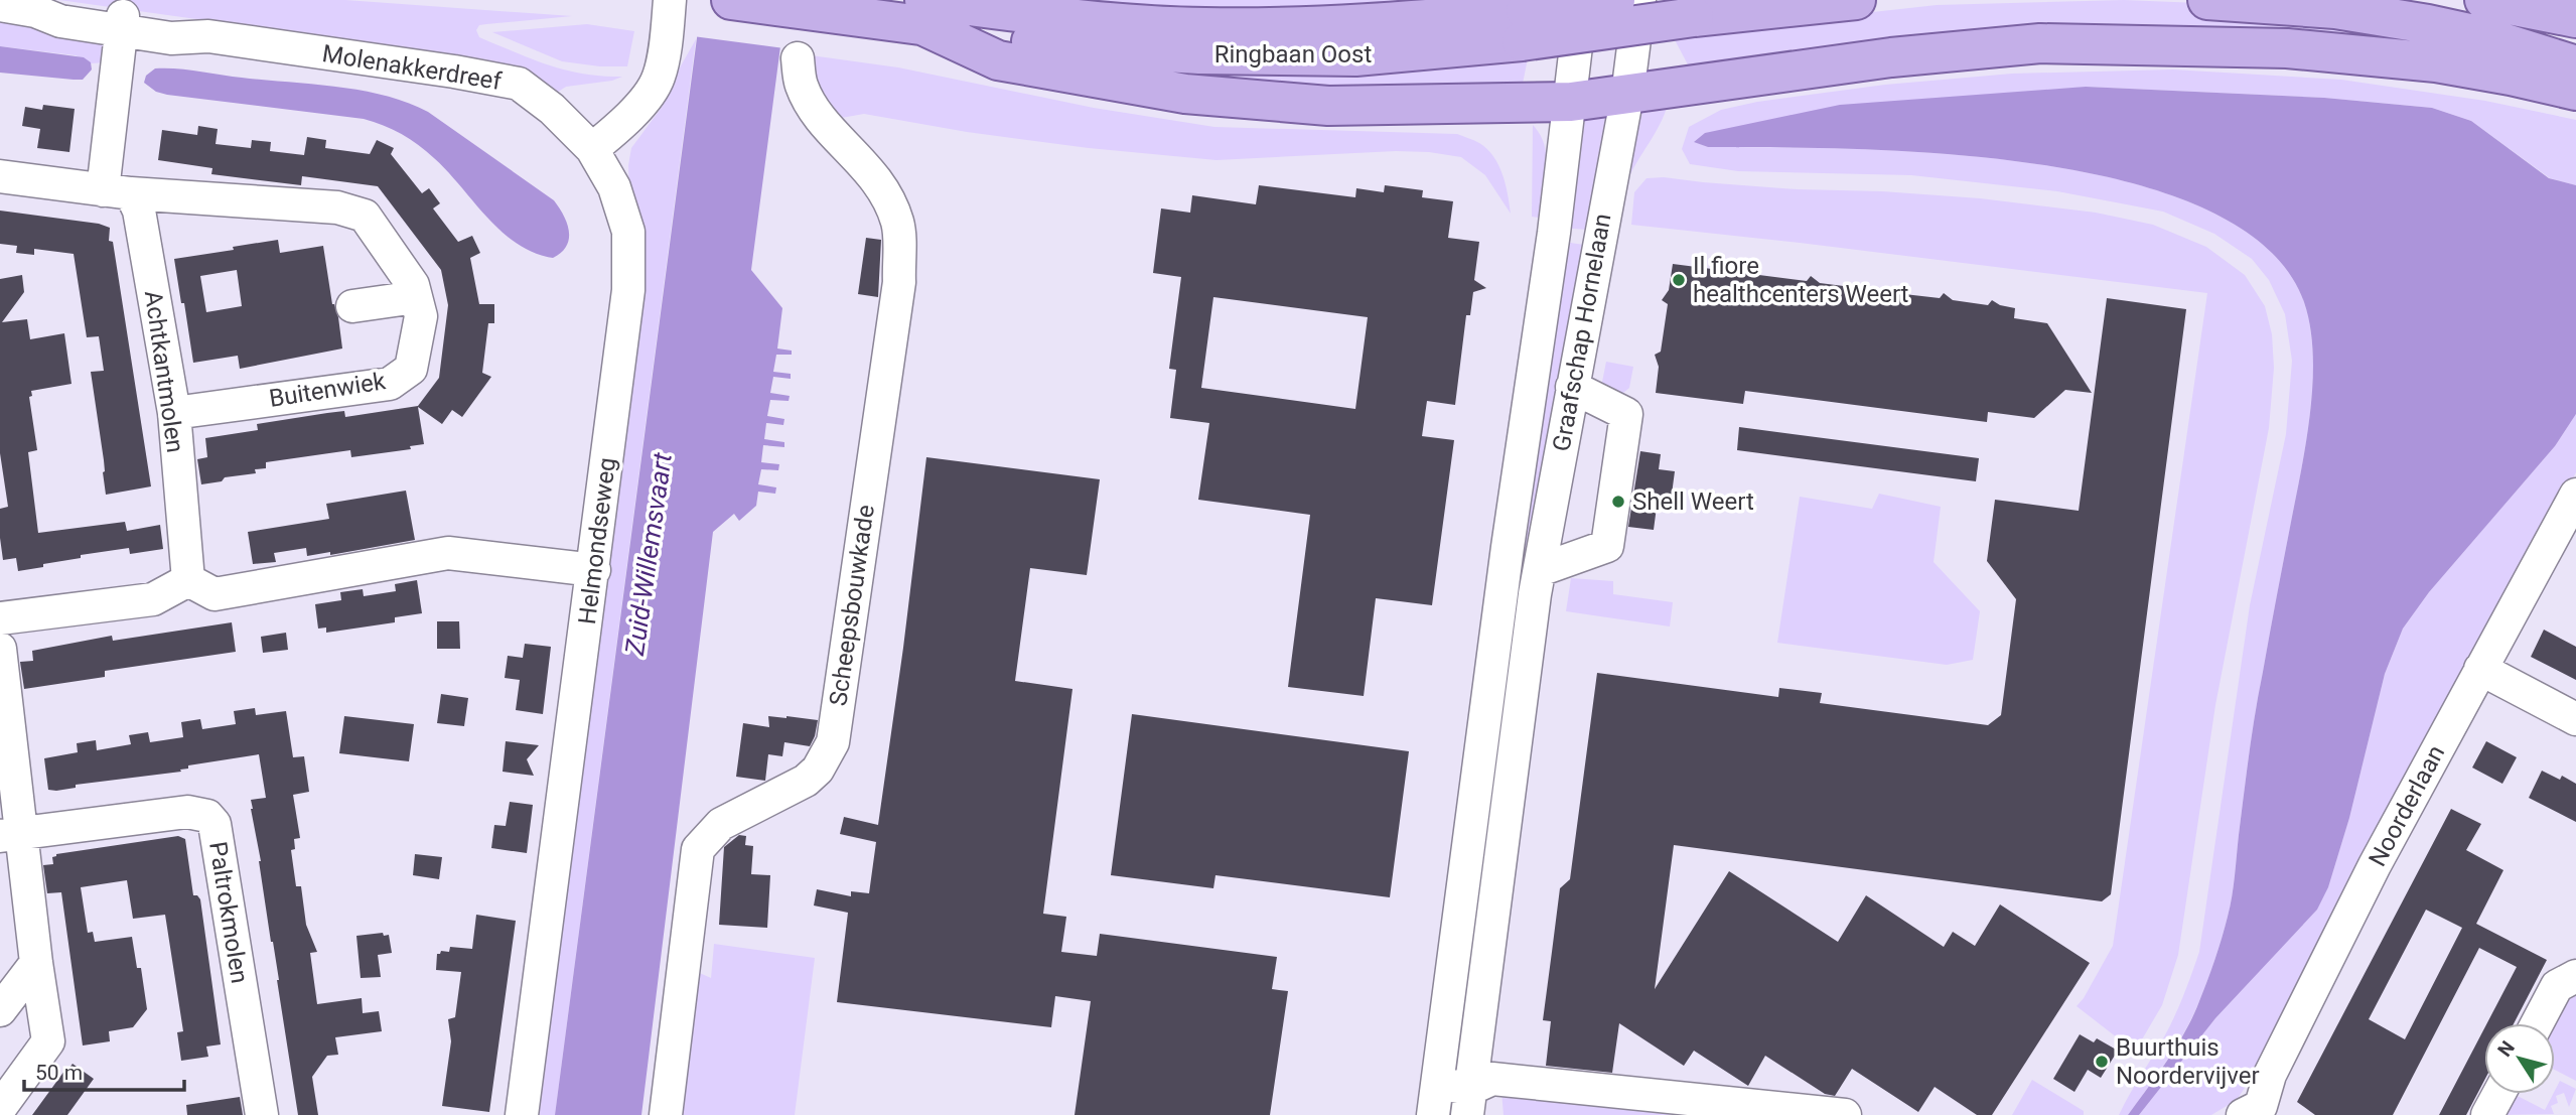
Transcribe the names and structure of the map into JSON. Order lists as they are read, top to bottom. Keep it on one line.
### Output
{"streets":{"main road":["Ringbaan Oost"],"street":["Molenakkerdreef","Graafschap Hornelaan","Achtkantmolen","Buitenwiek","Helmondseweg","Scheepsbouwkade","Noorderlaan","Paltrokmolen"]},"crossings":[["Molenakkerdreef","Achtkantmolen"],["Molenakkerdreef","Helmondseweg"],["Achtkantmolen","Buitenwiek"]],"water":["Zuid-Willemsvaart"],"places":["Il fiore healthcenters Weert","Shell Weert","Buurthuis Noordervijver"],"scale_bar":"50 m","north":"top left"}
